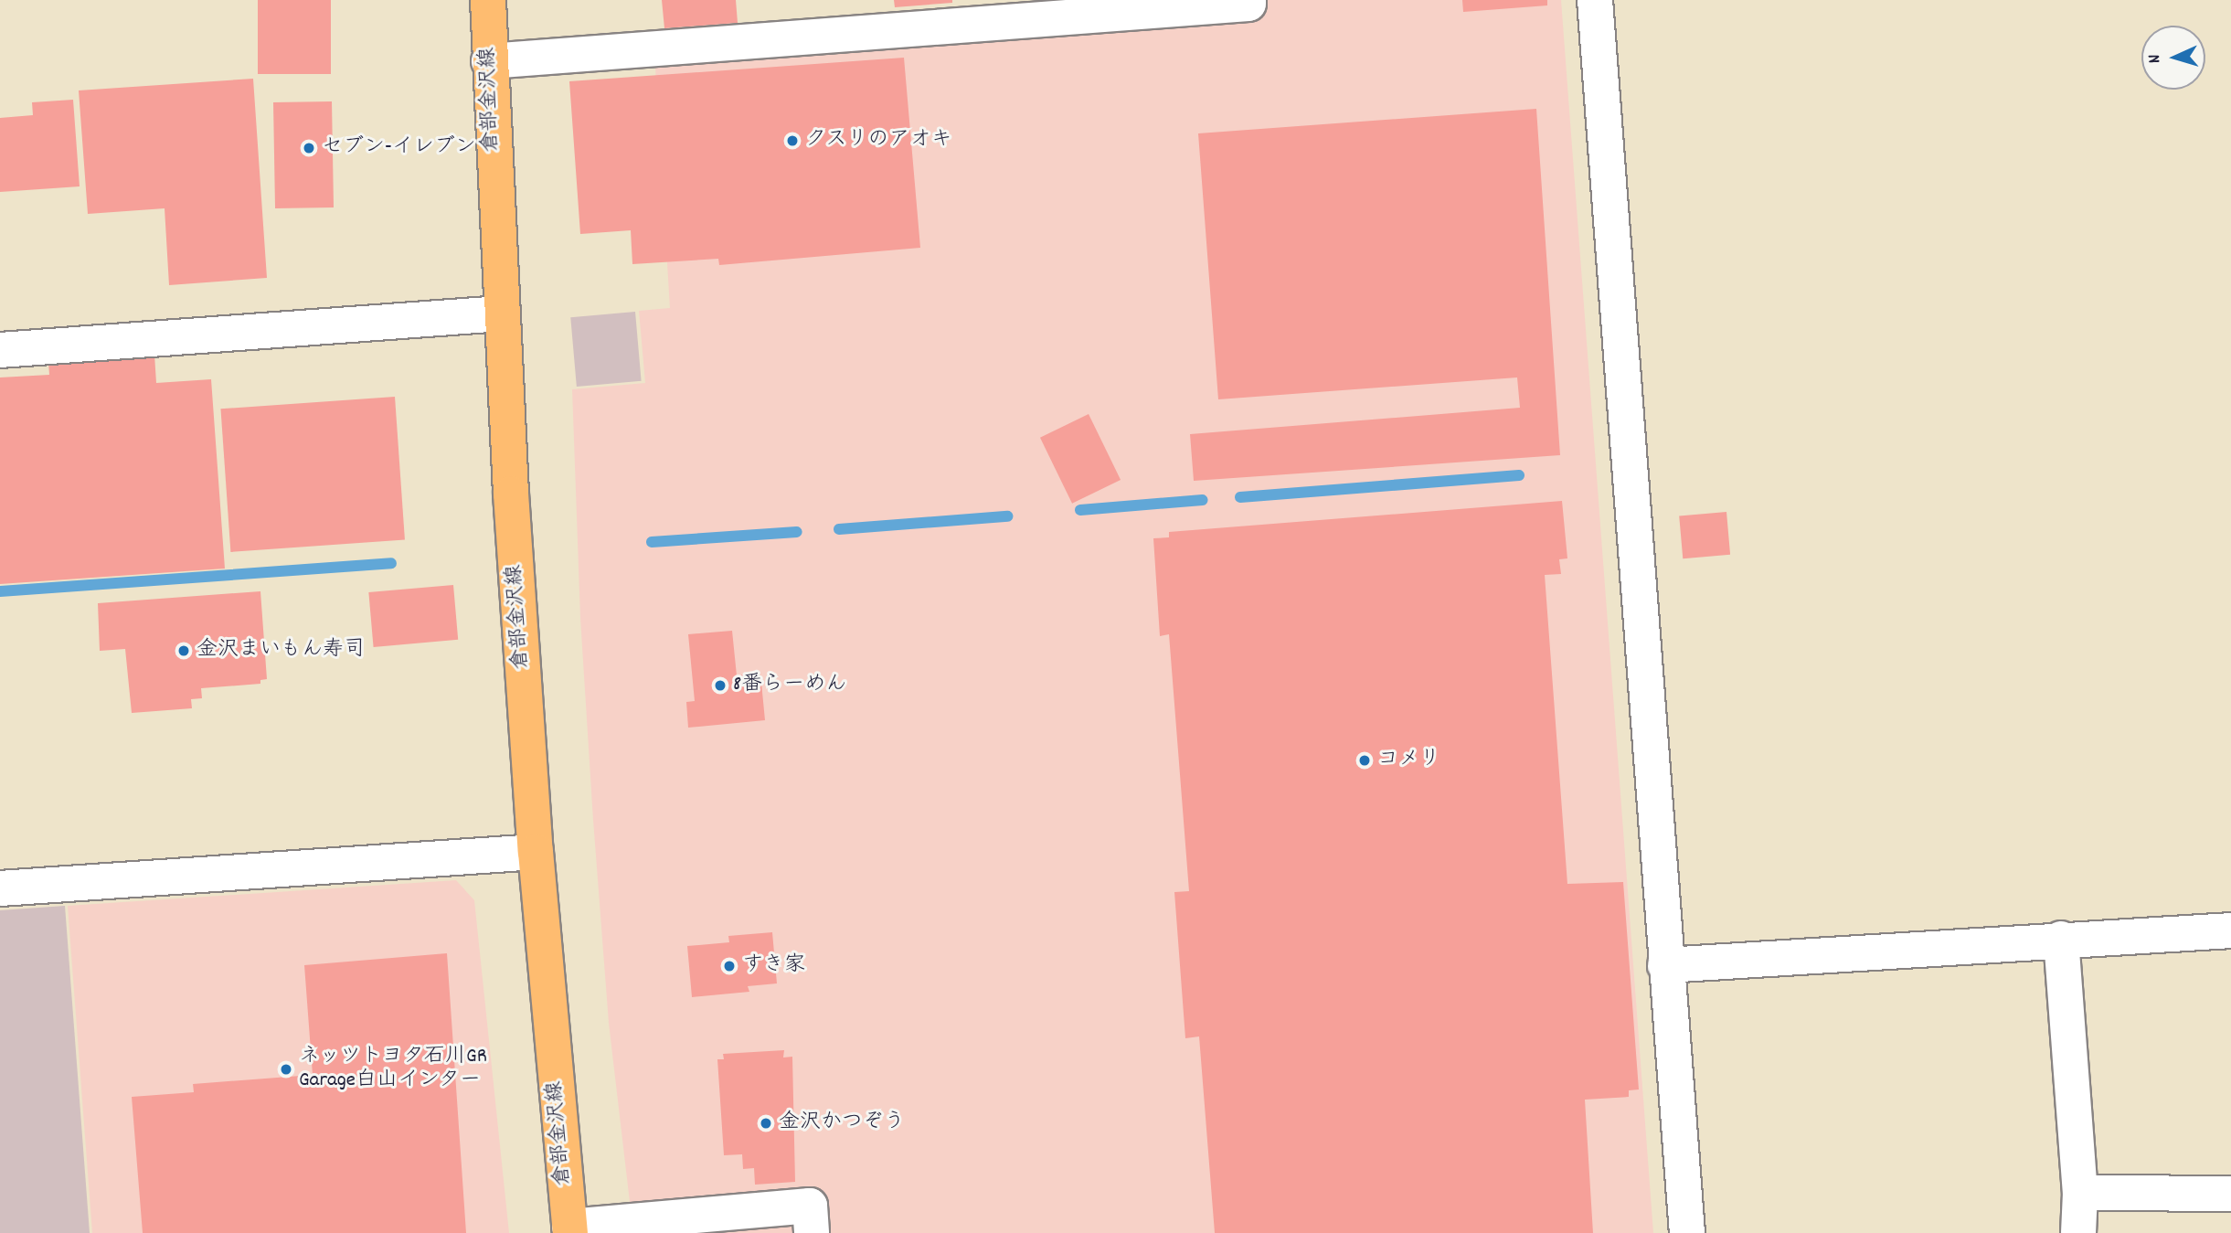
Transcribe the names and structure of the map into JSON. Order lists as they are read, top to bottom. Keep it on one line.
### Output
{"streets":{"main road":["倉部金沢線"]},"places":["クスリのアオキ","セブン-イレブン","金沢まいもん寿司","8番らーめん","コメリ","すき家","ネッツトヨタ石川GR Garage白山インター","金沢かつぞう"],"north":"left"}
